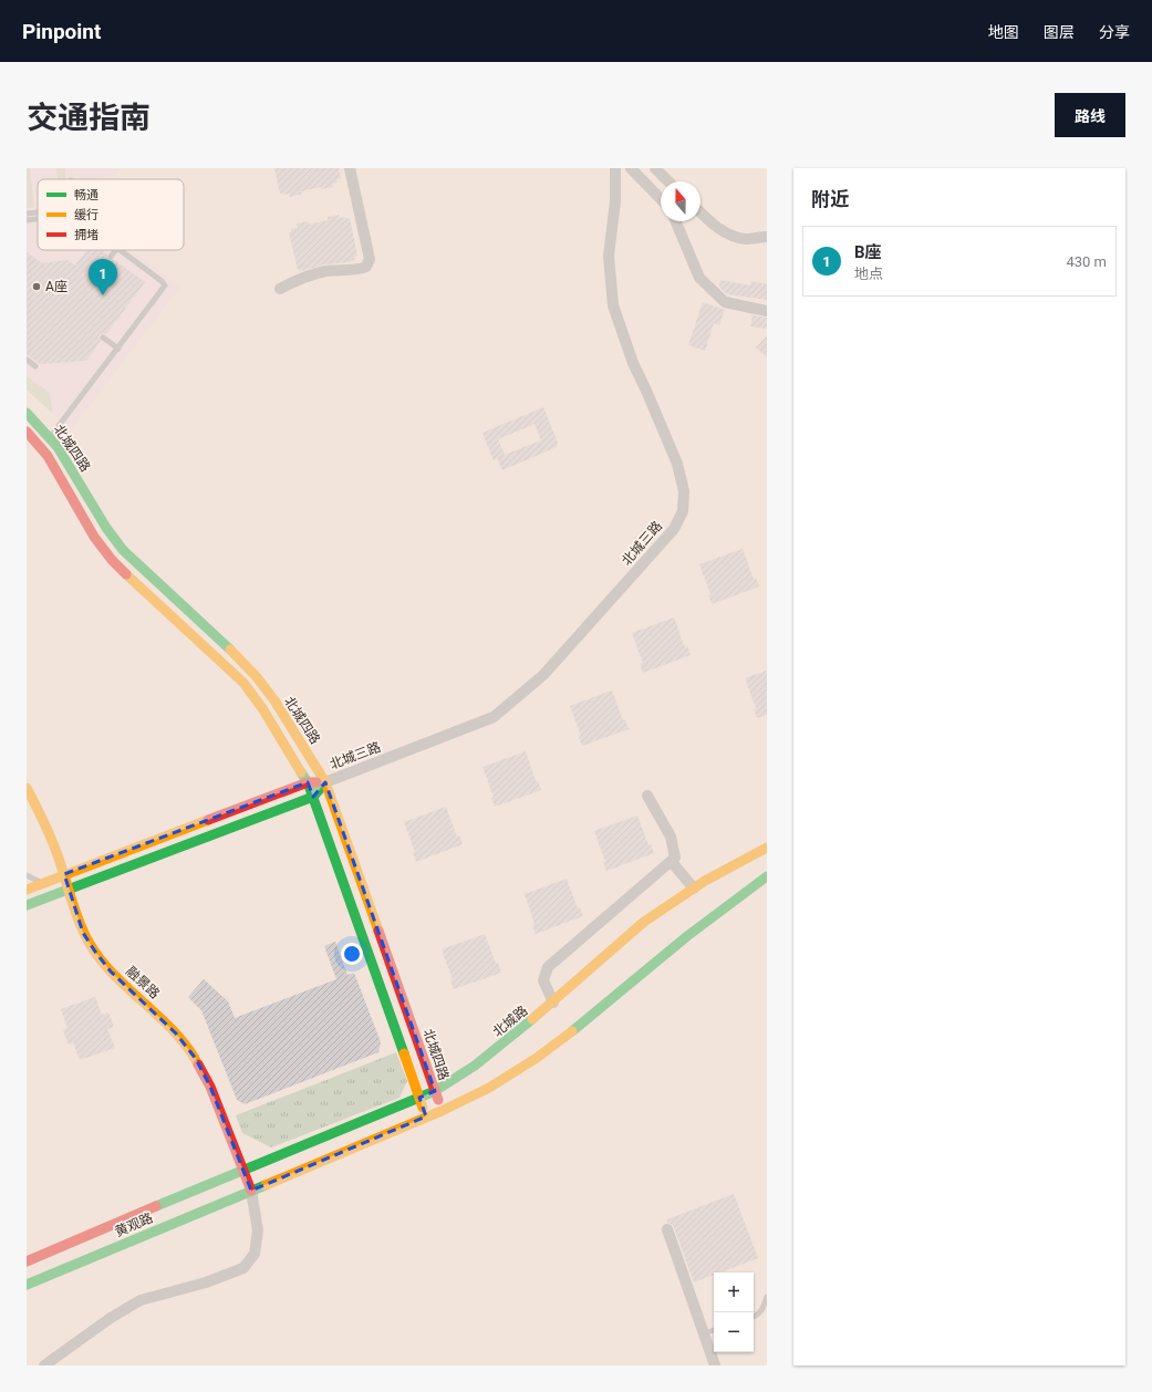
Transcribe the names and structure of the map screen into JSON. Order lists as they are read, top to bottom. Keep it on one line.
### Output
{"streets":{"main road":["北城四路","北城三路","融景路","北城路","黄观路"]},"crossings":[["北城四路","北城三路"],["北城四路","北城路"],["北城三路","融景路"],["融景路","北城路"],["融景路","黄观路"],["北城路","黄观路"]],"places":["A座"],"legend":["畅通","缓行","拥堵"],"north":"top","page":{"header":"Pinpoint","nav":["地图","图层","分享"],"title":"交通指南","buttons":"路线","heading":"附近","list":[{"mark":"1","name":"B座","note":"地点","value":"430 m"}],"pins":"1","map_buttons":["+","−"]}}
